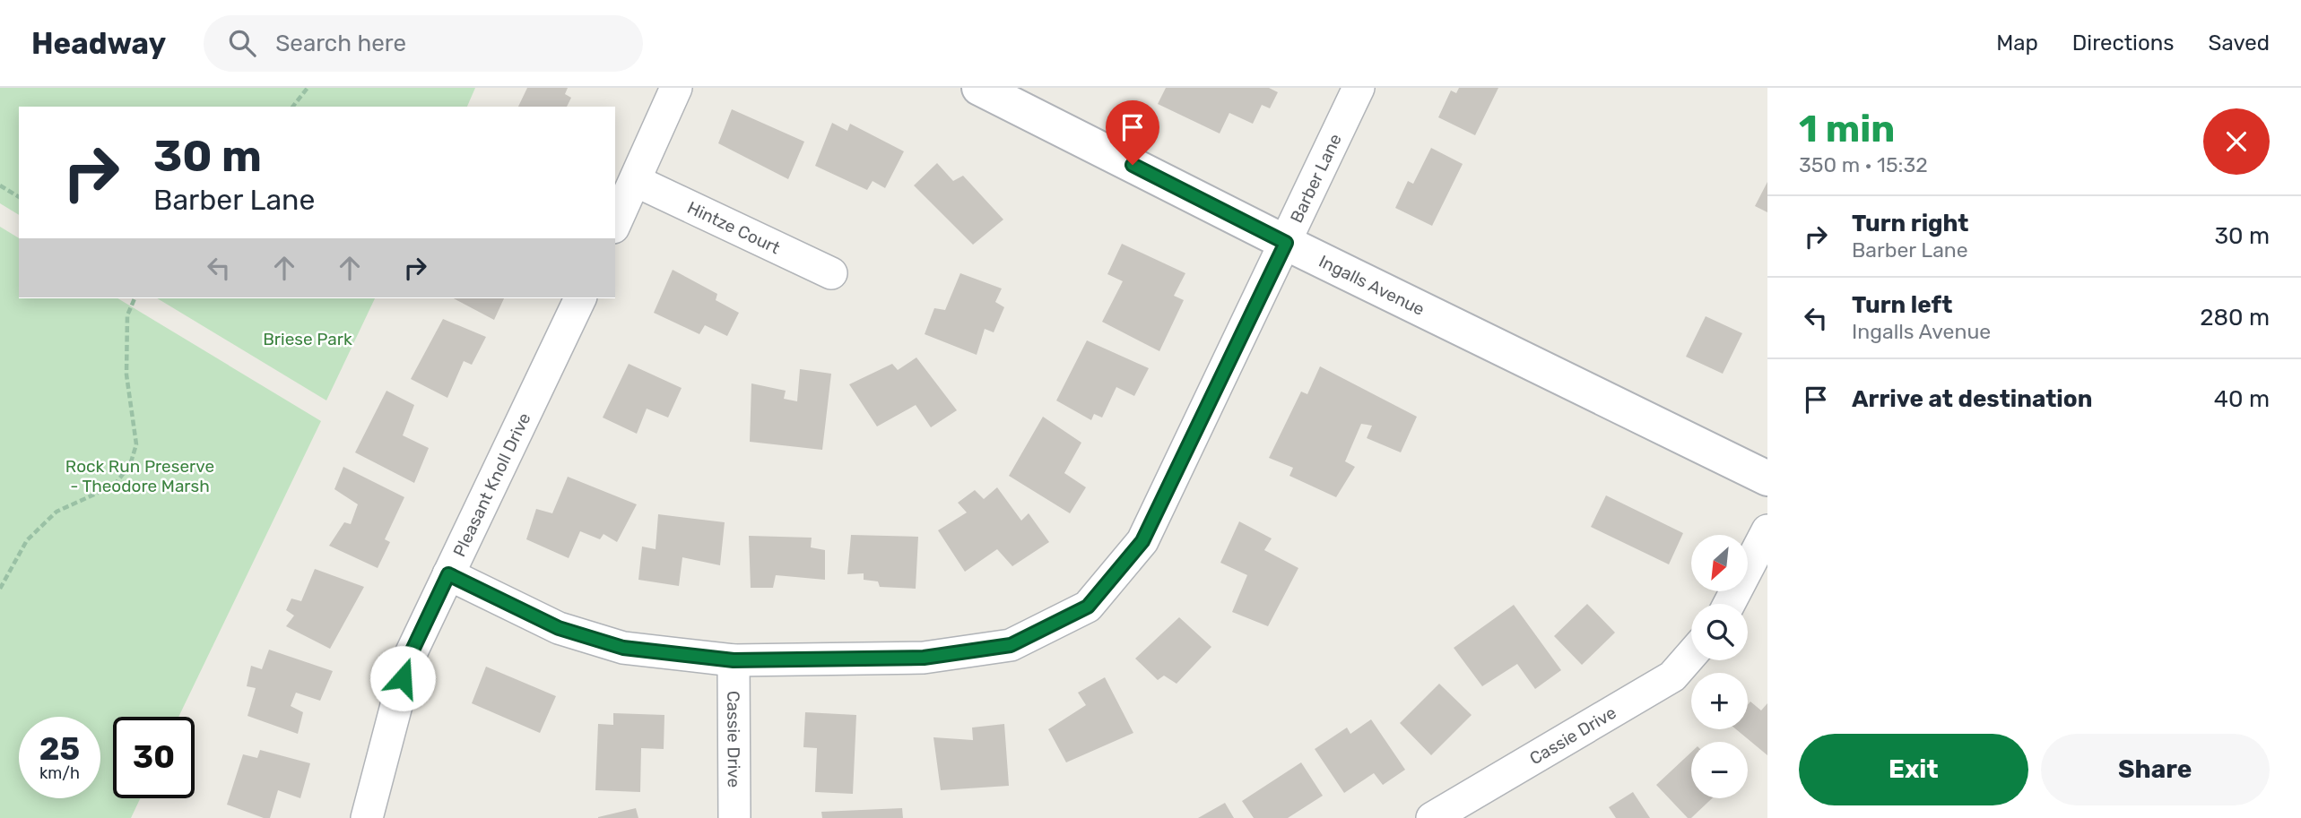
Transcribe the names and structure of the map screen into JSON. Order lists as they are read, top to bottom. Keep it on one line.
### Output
{"streets":{"street":["Barber Lane","Hintze Court","Ingalls Avenue","Pleasant Knoll Drive","Cassie Drive"]},"crossings":[["Barber Lane","Ingalls Avenue"],["Barber Lane","Pleasant Knoll Drive"],["Barber Lane","Cassie Drive"]],"parks":["Briese Park","Rock Run Preserve - Theodore Marsh"],"north":"bottom left","page":{"header":"Headway","search":"Search here","nav":["Map","Directions","Saved"],"heading":["1 min","350 m · 15:32"],"turn":["30 m","Barber Lane"],"list":[{"name":"Turn right","note":"Barber Lane","value":"30 m"},{"name":"Turn left","note":"Ingalls Avenue","value":"280 m"},{"name":"Arrive at destination","value":"40 m"}],"map_buttons":["+","−"],"speed":"25 km/h","limit":"30","buttons":["Exit","Share"]}}
